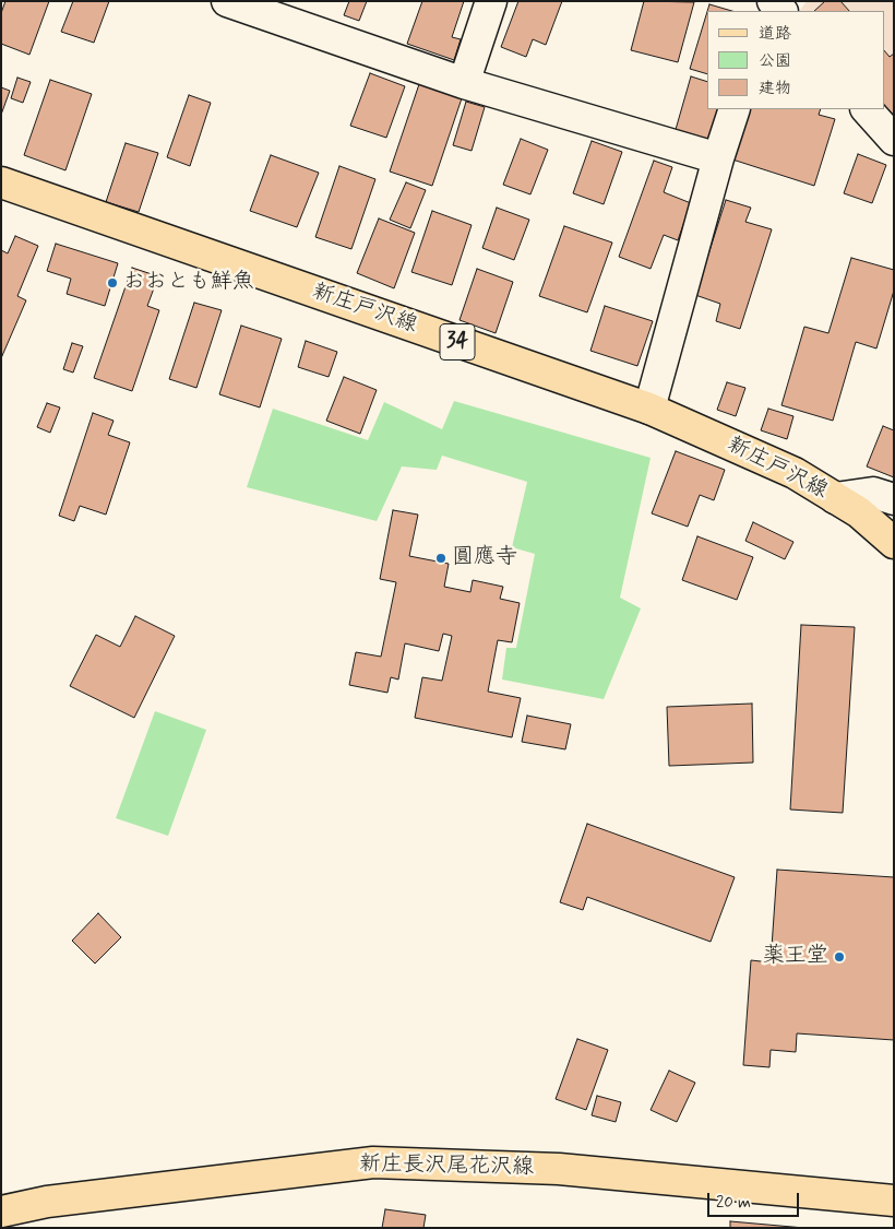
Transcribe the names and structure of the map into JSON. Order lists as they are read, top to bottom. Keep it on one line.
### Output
{"streets":{"main road":["新庄戸沢線","34","新庄長沢尾花沢線"]},"places":["おおとも鮮魚","圓應寺","薬王堂"],"legend":["道路","公園","建物"],"scale_bar":"20 m"}
